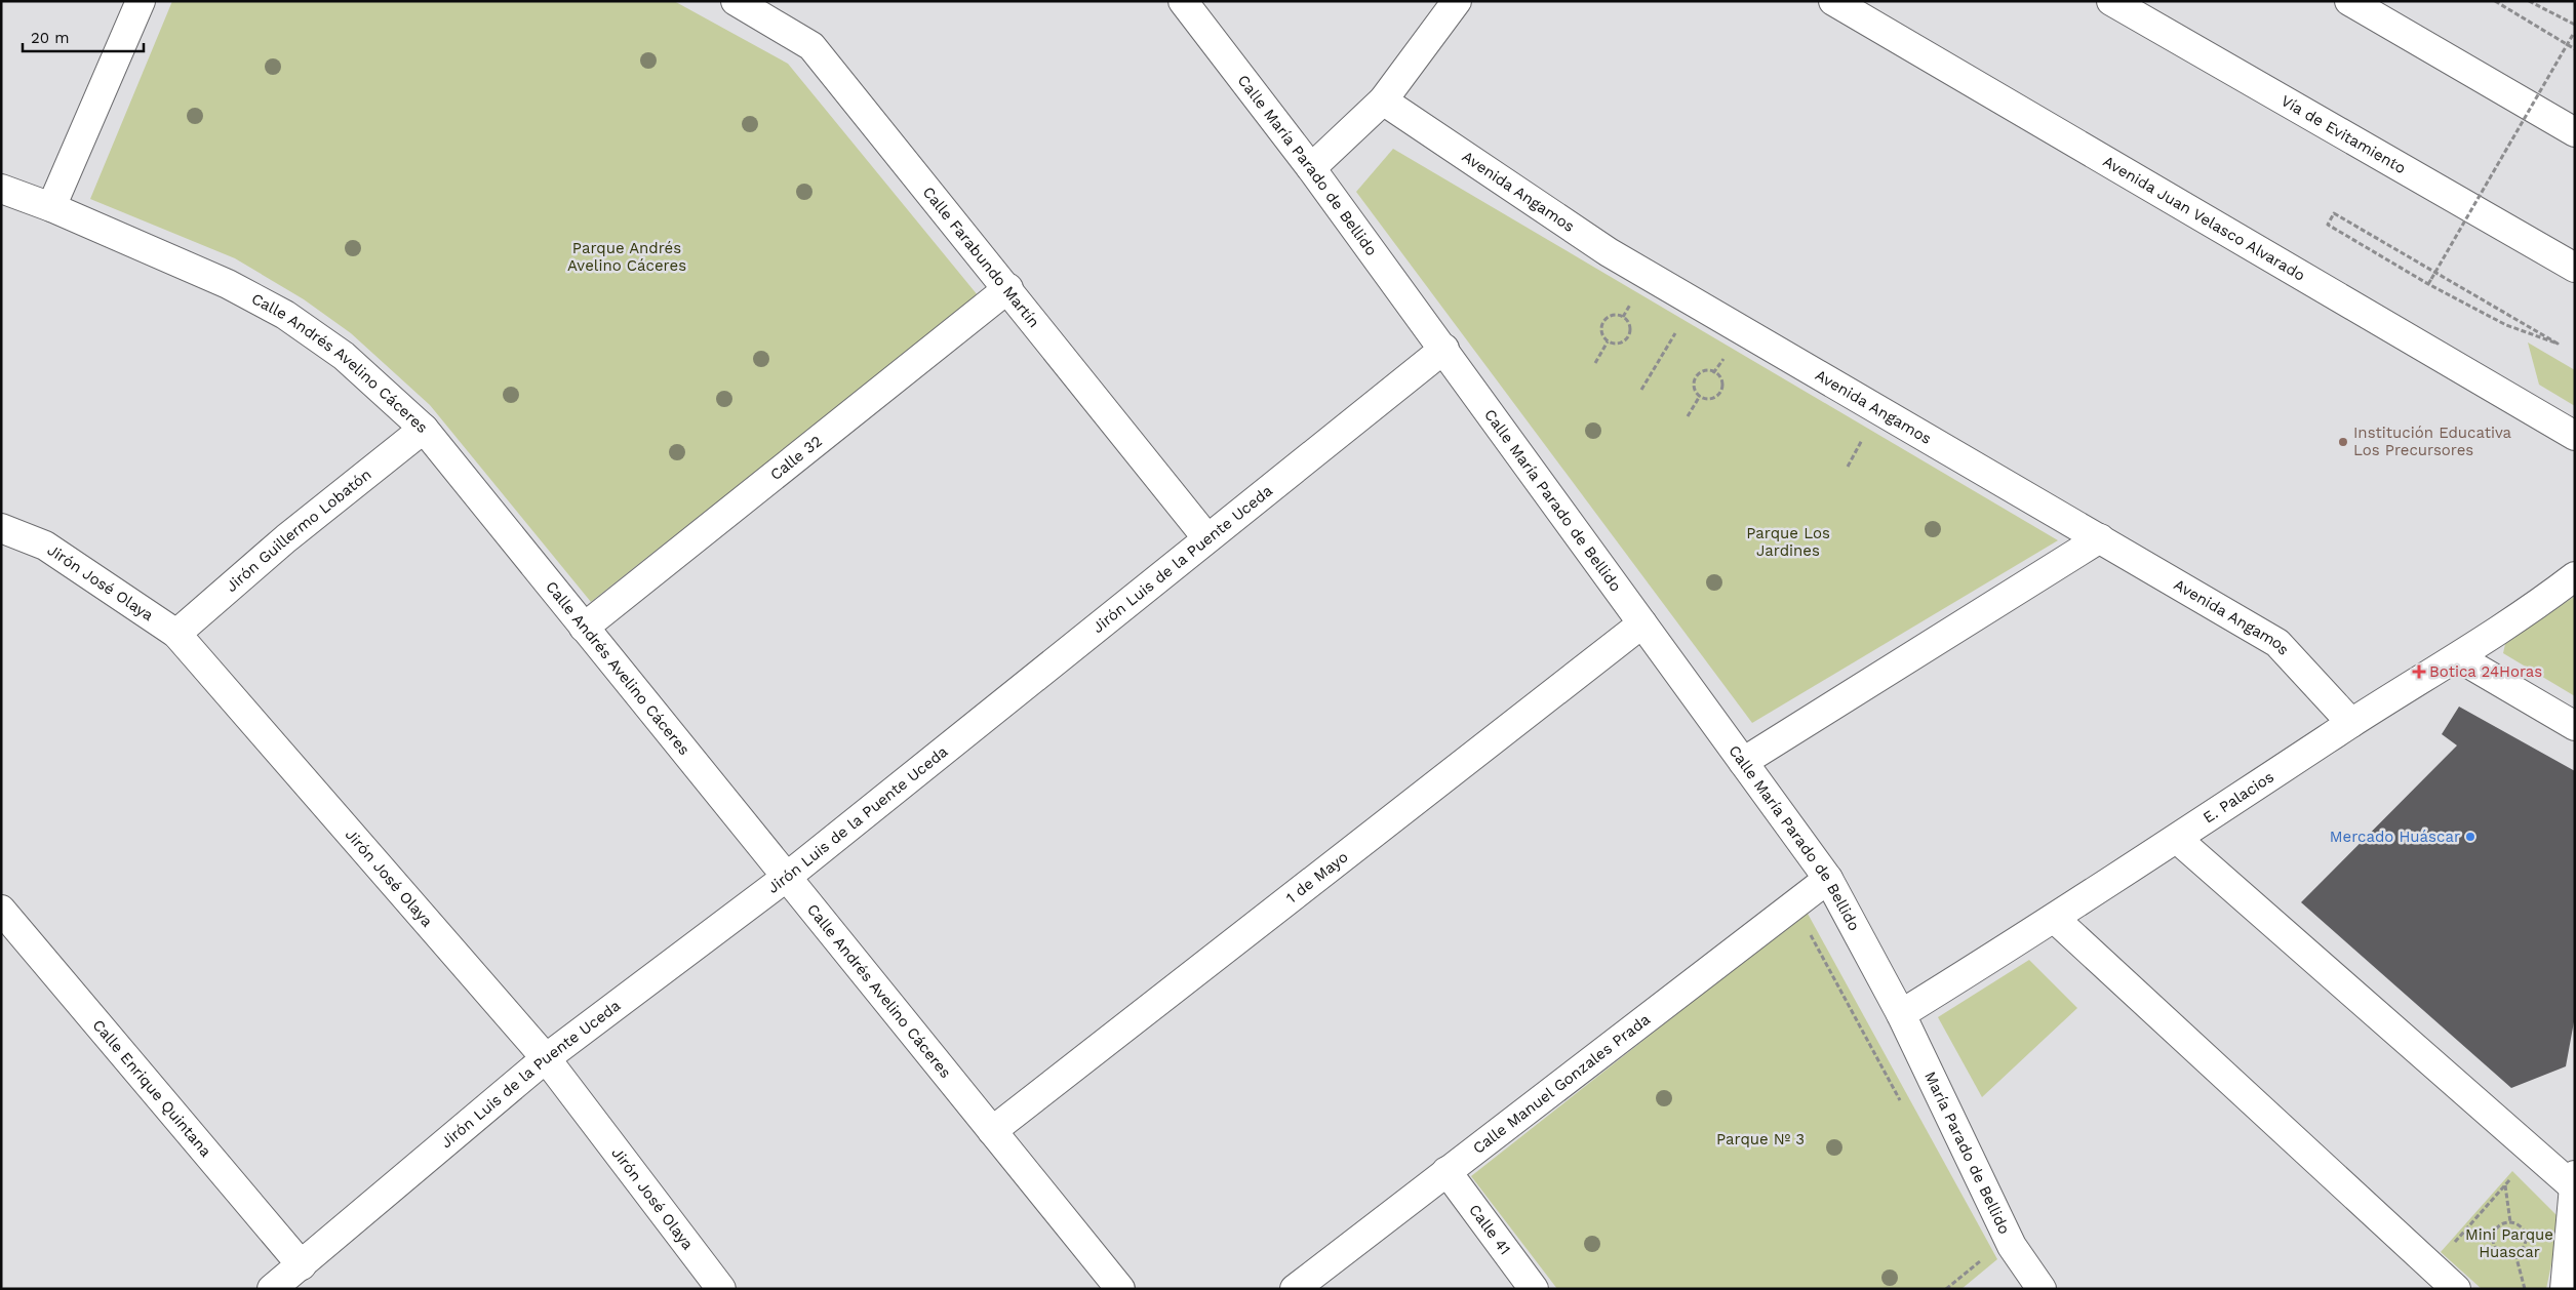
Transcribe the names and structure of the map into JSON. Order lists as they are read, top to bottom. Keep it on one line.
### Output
{"streets":{"main road":["Vía de Evitamiento","Calle María Parado de Bellido","Avenida Angamos","Avenida Juan Velasco Alvarado","Calle Farabundo Martín","Calle Andrés Avelino Cáceres","Calle 32","Jirón Guillermo Lobatón","Jirón Luis de la Puente Uceda","Jirón José Olaya","E. Palacios","1 de Mayo","Calle Manuel Gonzales Prada","Calle Enrique Quintana","María Parado de Bellido","Calle 41"]},"crossings":[["Calle María Parado de Bellido","Jirón Luis de la Puente Uceda"],["Calle María Parado de Bellido","E. Palacios"],["Calle María Parado de Bellido","1 de Mayo"],["Calle María Parado de Bellido","Calle Manuel Gonzales Prada"],["Calle María Parado de Bellido","María Parado de Bellido"],["Avenida Angamos","E. Palacios"],["Calle Farabundo Martín","Calle 32"],["Calle Farabundo Martín","Jirón Luis de la Puente Uceda"],["Calle Andrés Avelino Cáceres","Calle 32"],["Calle Andrés Avelino Cáceres","Jirón Guillermo Lobatón"],["Calle Andrés Avelino Cáceres","Jirón Luis de la Puente Uceda"],["Calle Andrés Avelino Cáceres","1 de Mayo"],["Jirón Guillermo Lobatón","Jirón José Olaya"],["Jirón Luis de la Puente Uceda","Jirón José Olaya"],["Jirón Luis de la Puente Uceda","Calle Enrique Quintana"],["E. Palacios","María Parado de Bellido"],["Calle Manuel Gonzales Prada","Calle 41"]],"parks":["Parque Andrés Avelino Cáceres","Parque Los Jardines","Parque Nº 3","Mini Parque Huascar"],"places":{"other":["Institución Educativa Los Precursores","Mercado Huáscar"],"health":["Botica 24Horas"]},"scale_bar":"20 m"}
